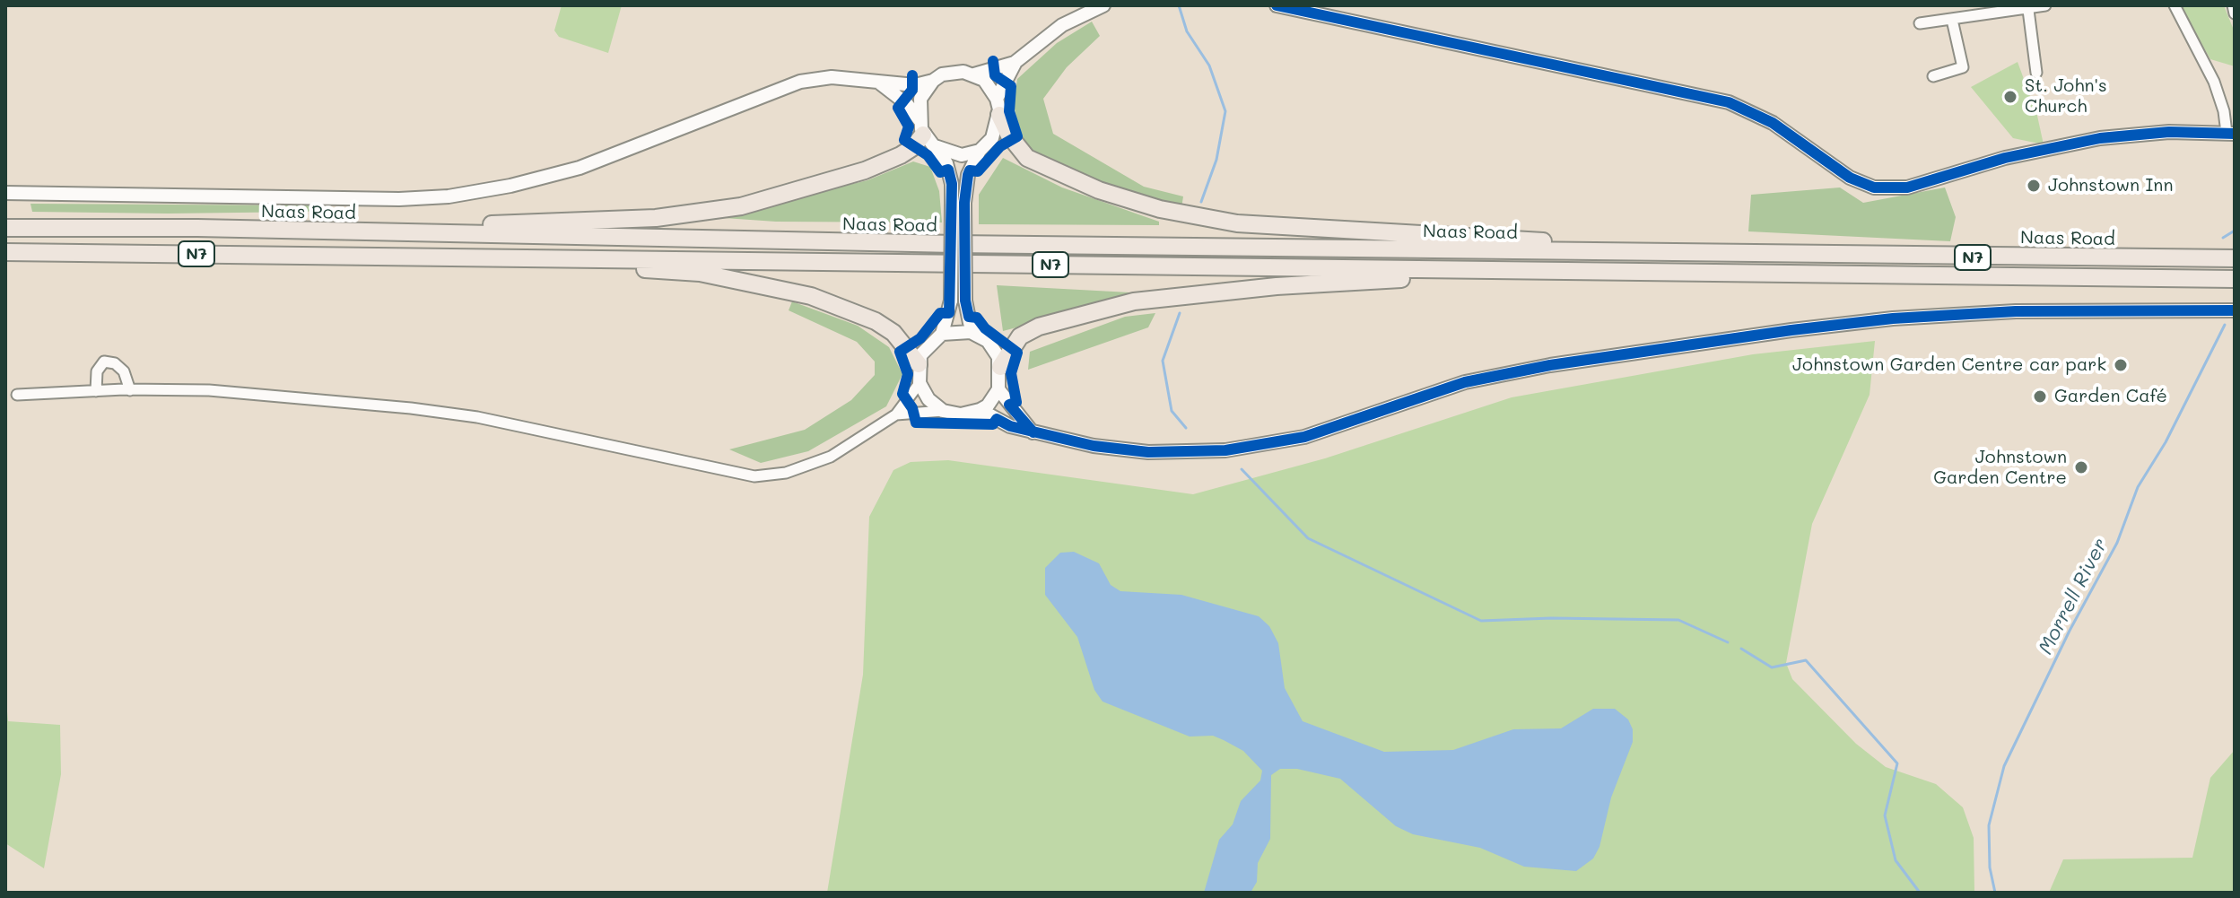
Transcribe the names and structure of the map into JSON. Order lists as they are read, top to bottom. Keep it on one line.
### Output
{"streets":{"highway":["Naas Road","N7"]},"crossings":[["Naas Road","N7"]],"water":["Morrell River"],"places":["St. John's Church","Johnstown Inn","Johnstown Garden Centre car park","Garden Café","Johnstown Garden Centre"]}
